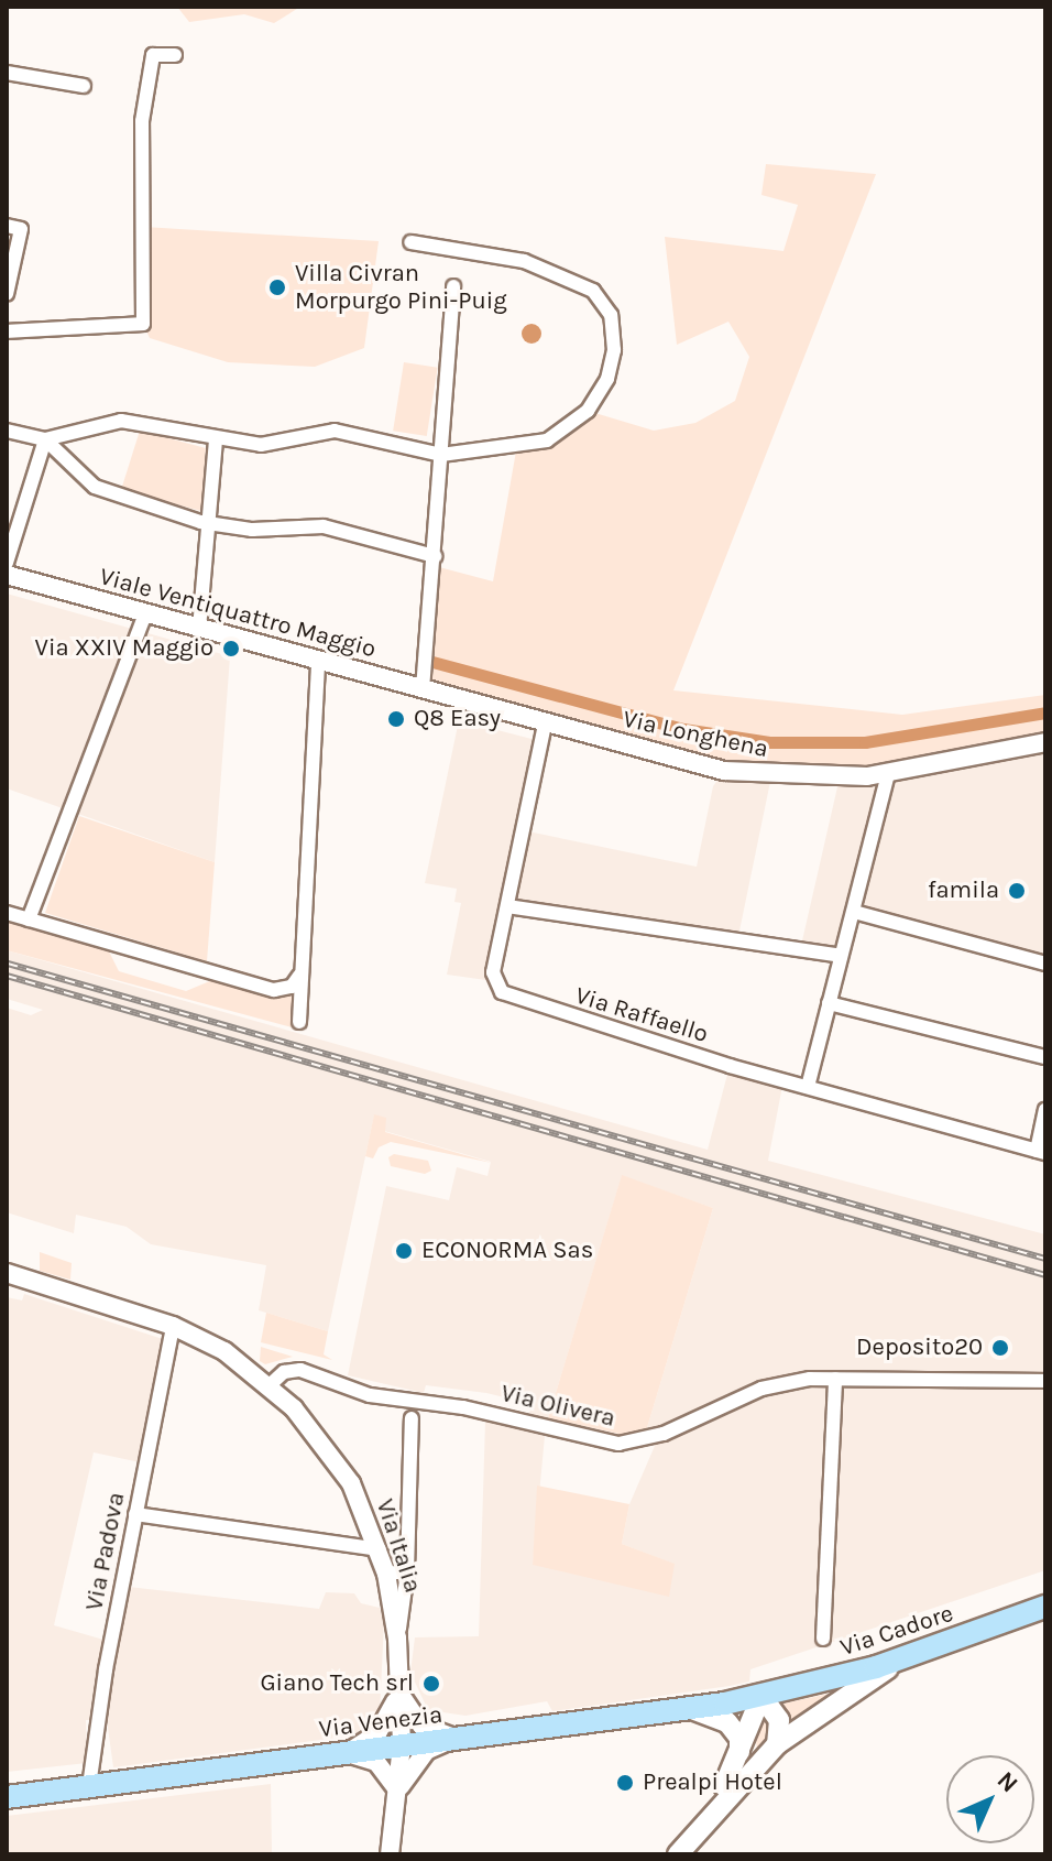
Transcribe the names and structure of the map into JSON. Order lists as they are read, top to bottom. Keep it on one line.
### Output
{"streets":{"main road":["Via Cadore","Via Venezia"],"street":["Viale Ventiquattro Maggio","Via Longhena","Via Raffaello","Via Olivera","Via Italia","Via Padova"]},"crossings":[["Viale Ventiquattro Maggio","Via Longhena"],["Via Longhena","Via Raffaello"],["Via Olivera","Via Italia"],["Via Italia","Via Padova"],["Via Italia","Via Venezia"],["Via Padova","Via Venezia"],["Via Cadore","Via Venezia"]],"places":["Villa Civran Morpurgo Pini-Puig","Via XXIV Maggio","Q8 Easy","famila","ECONORMA Sas","Deposito20","Giano Tech srl","Prealpi Hotel"],"north":"top right"}
